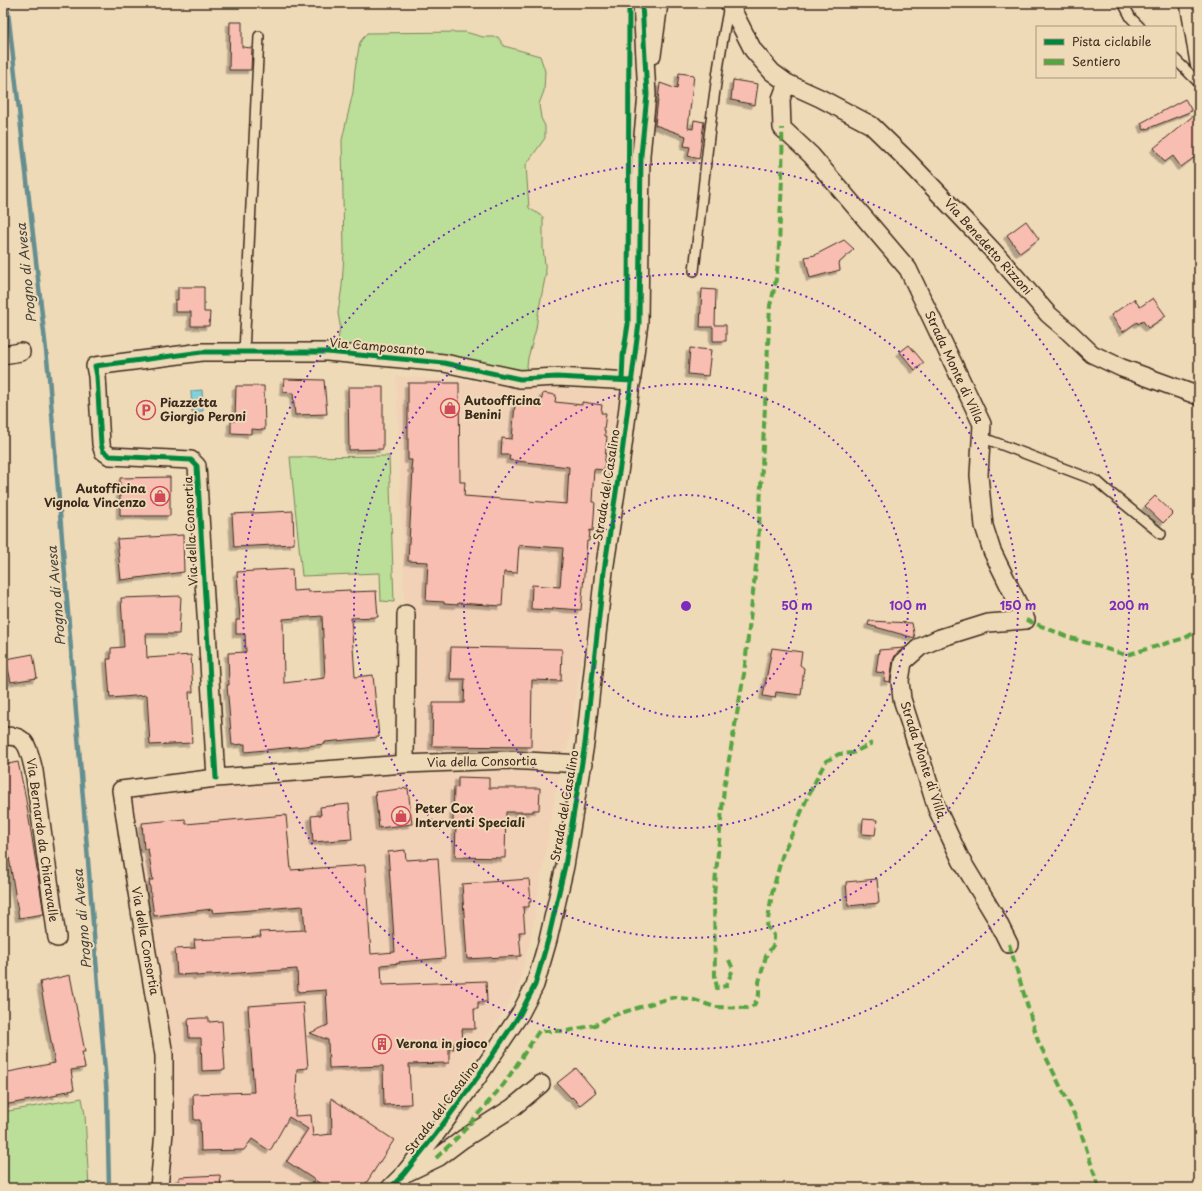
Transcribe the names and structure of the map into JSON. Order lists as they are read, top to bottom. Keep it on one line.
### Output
{"streets":{"street":["Via Benedetto Rizzoni","Via Camposanto","Strada Monte di Villa","Strada del Casalino","Via della Consortia","Via Bernardo da Chiaravalle"]},"crossings":[["Via Benedetto Rizzoni","Strada Monte di Villa"],["Via Camposanto","Strada del Casalino"],["Via Camposanto","Via della Consortia"],["Strada del Casalino","Via della Consortia"]],"water":["Progno di Avesa"],"places":{"shop":["Autoofficina Benini","Autofficina Vignola Vincenzo","Peter Cox Interventi Speciali"],"parking":["Piazzetta Giorgio Peroni"],"building":["Verona in gioco"]},"legend":["Pista ciclabile","Sentiero"],"rings":["50 m","100 m","150 m","200 m"]}
